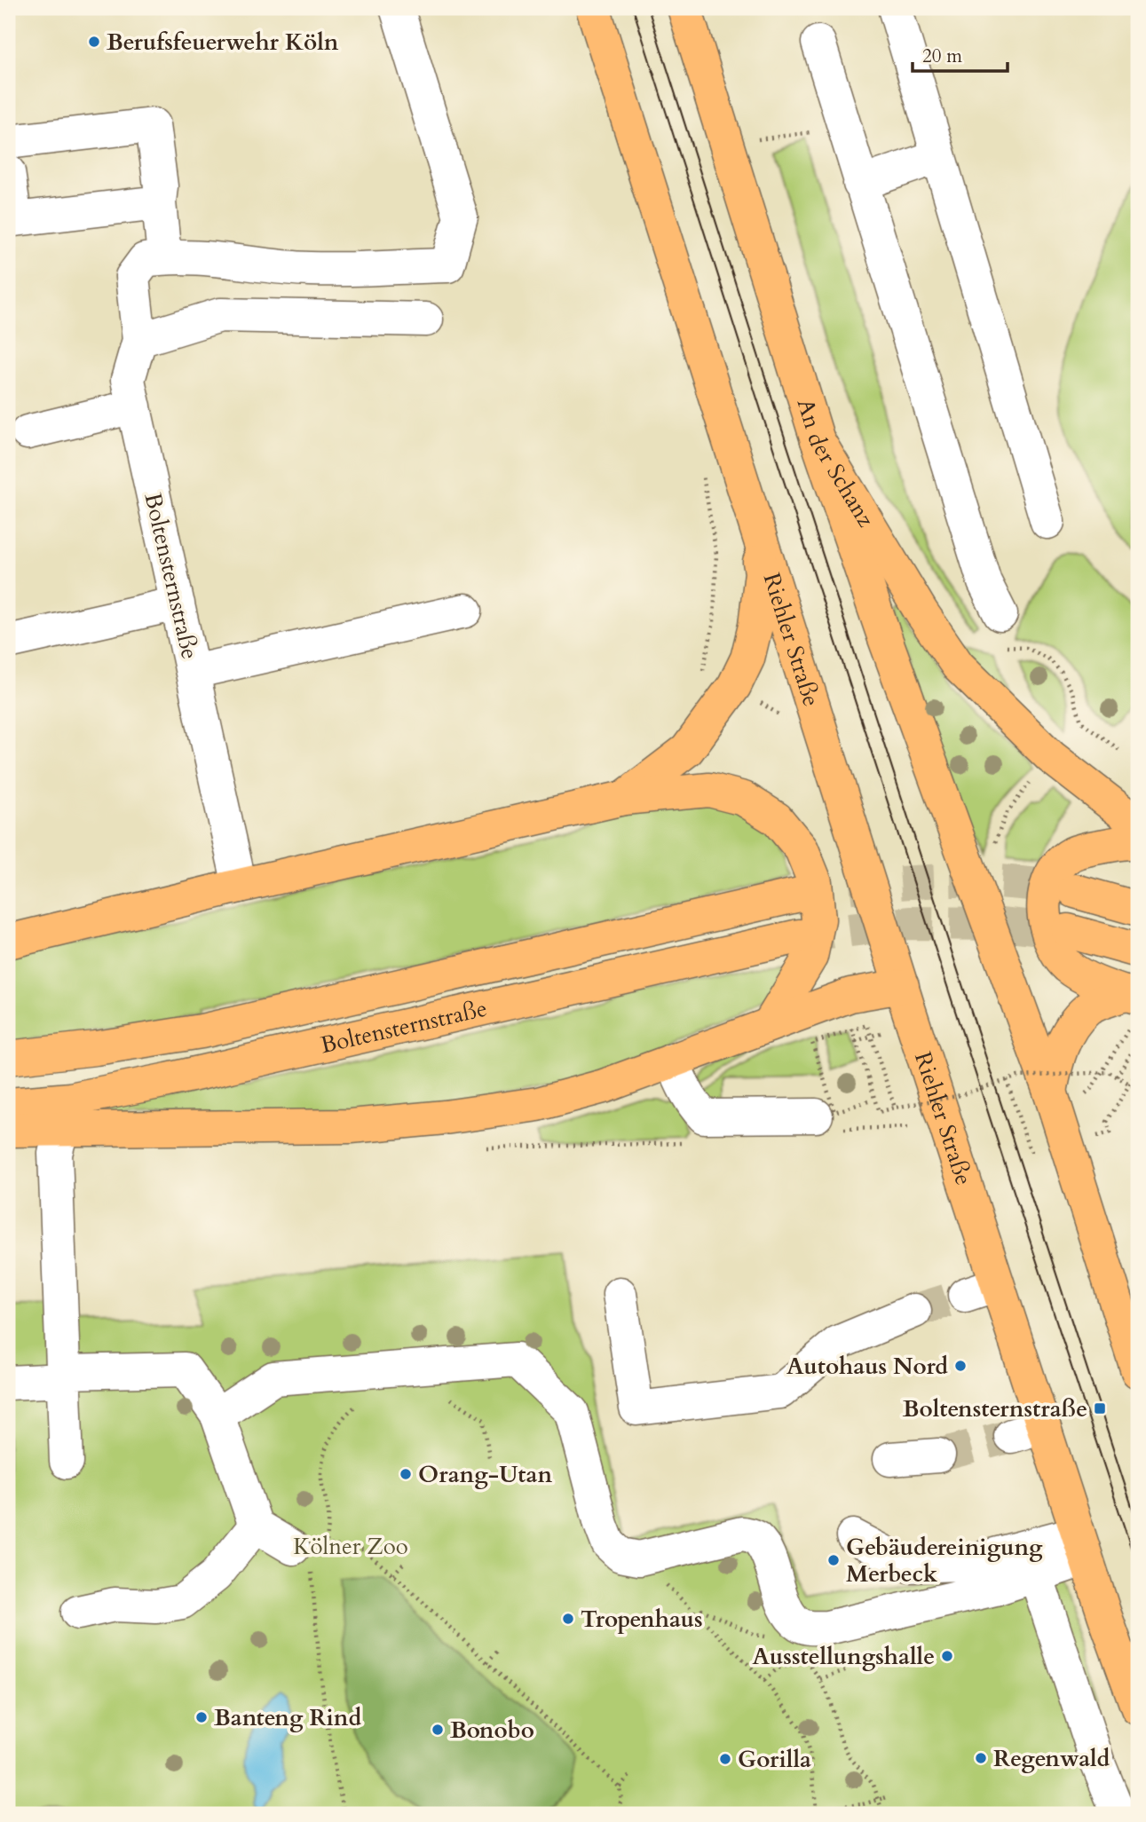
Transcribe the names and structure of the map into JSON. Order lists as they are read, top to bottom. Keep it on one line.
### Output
{"streets":{"main road":["An der Schanz","Boltensternstraße","Riehler Straße"]},"crossings":[["Boltensternstraße","Riehler Straße"]],"parks":["Kölner Zoo"],"places":{"other":["Berufsfeuerwehr Köln","Autohaus Nord","Orang-Utan","Gebäudereinigung Merbeck","Tropenhaus","Ausstellungshalle","Banteng Rind","Bonobo","Regenwald","Gorilla"],"transit":["Boltensternstraße"]},"scale_bar":"20 m"}
